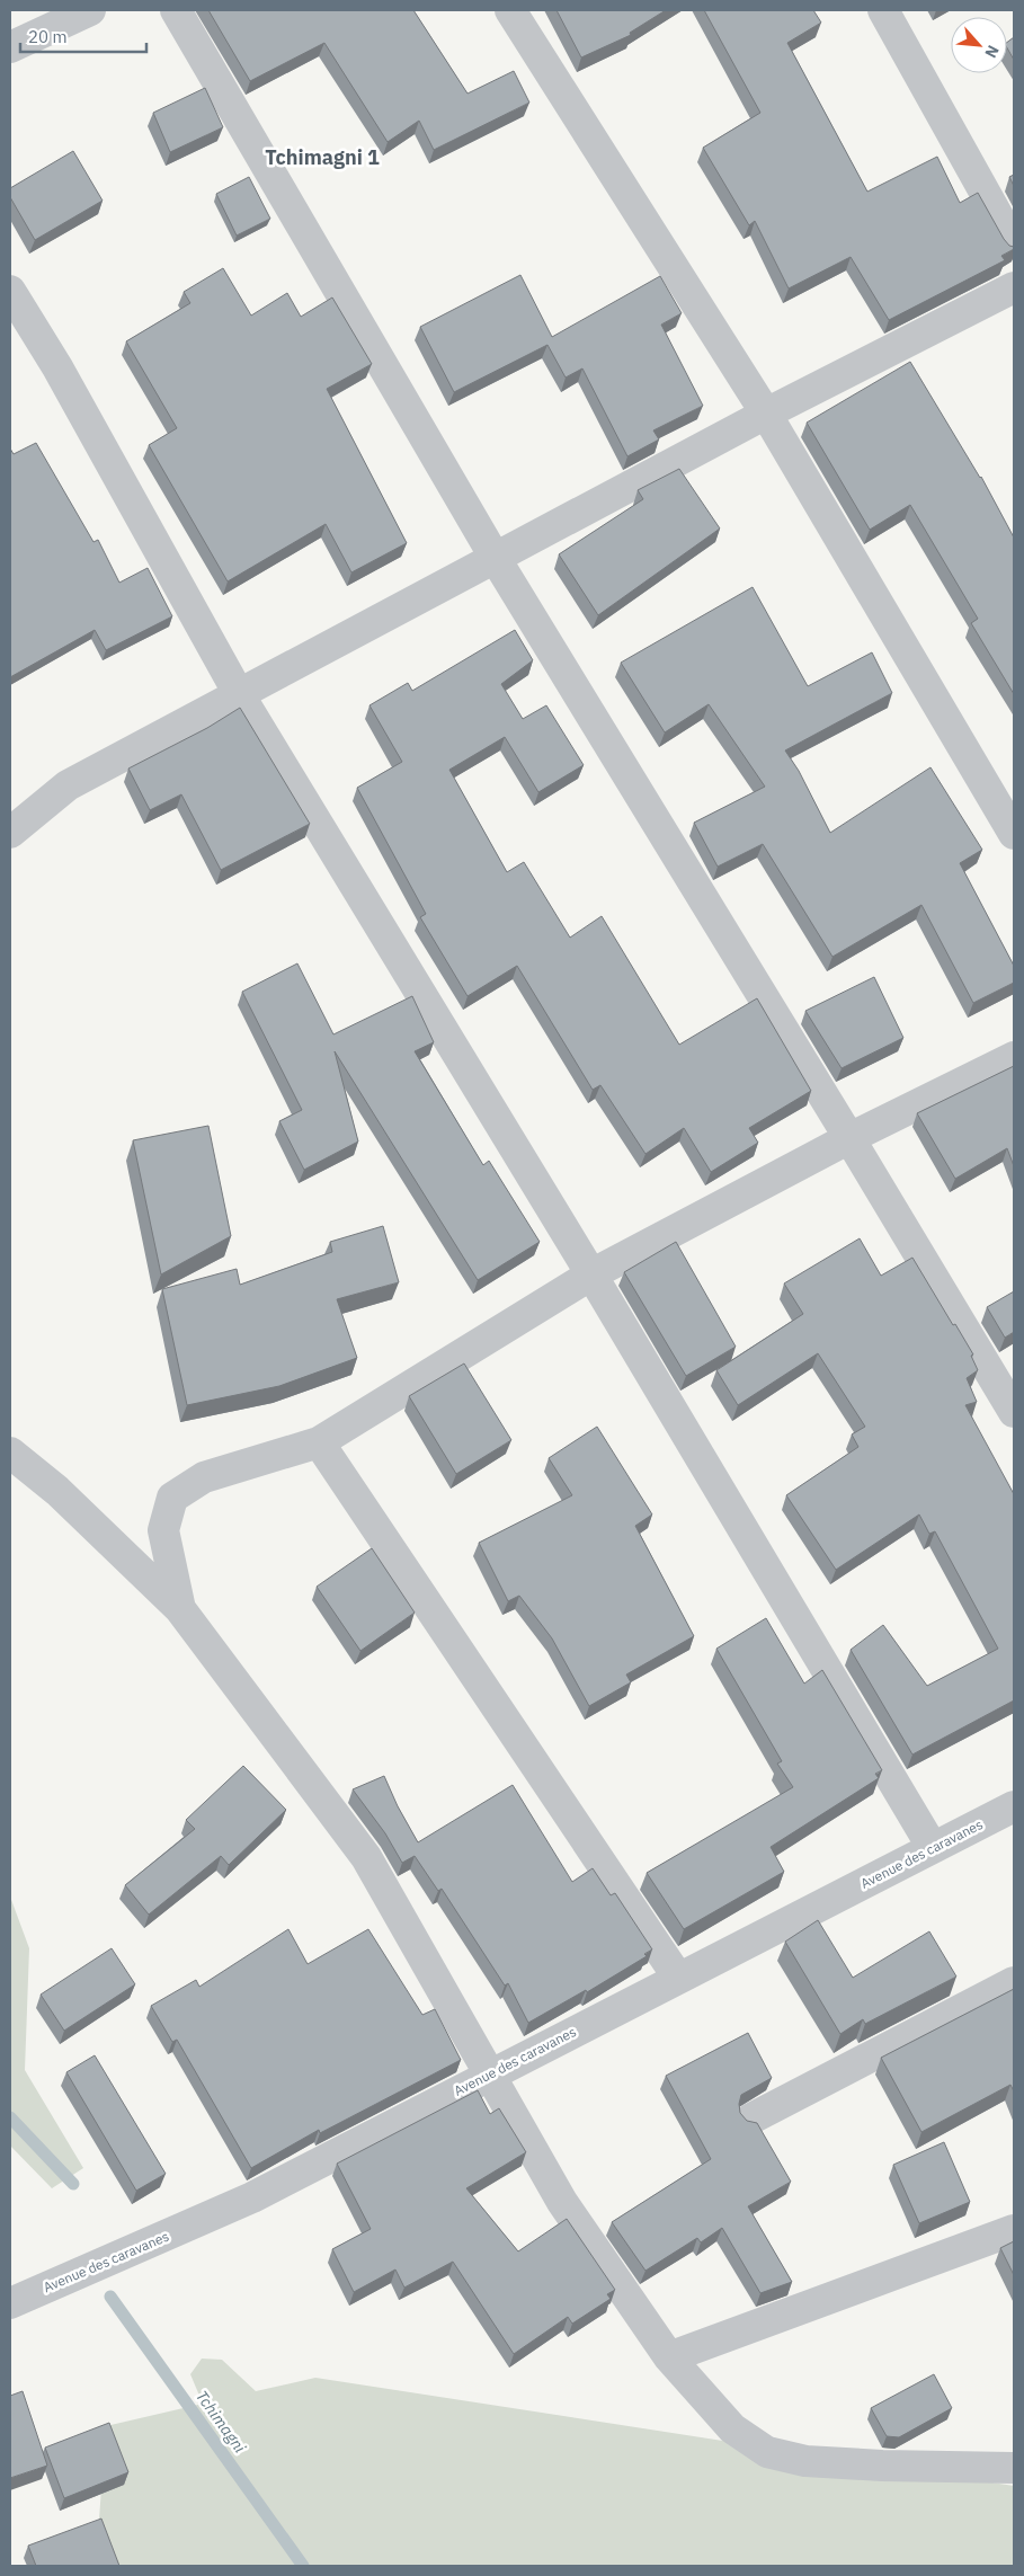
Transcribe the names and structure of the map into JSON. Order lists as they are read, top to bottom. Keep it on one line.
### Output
{"streets":{"street":["Avenue des caravanes"]},"districts":["Tchimagni 1"],"water":["Tchimagni"],"scale_bar":"20 m","north":"bottom right"}
